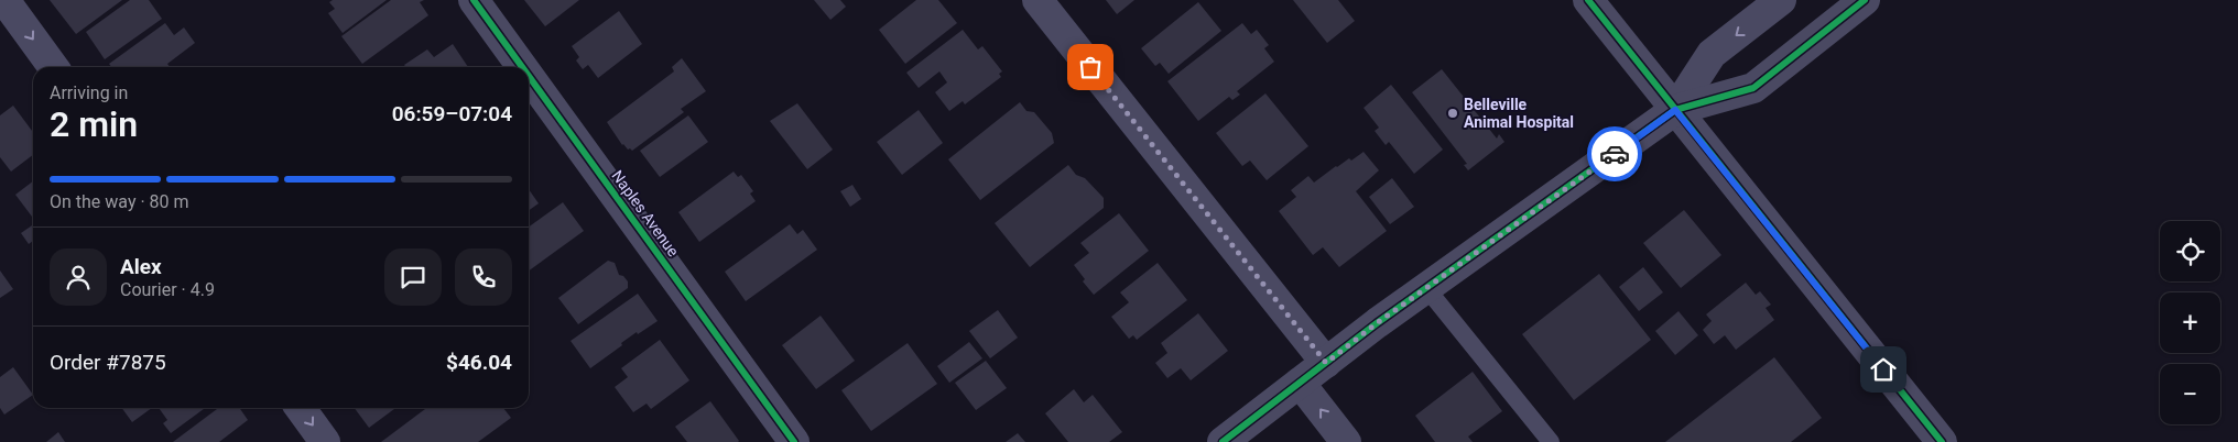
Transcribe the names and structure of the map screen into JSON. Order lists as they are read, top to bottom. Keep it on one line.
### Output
{"streets":{"street":["Naples Avenue"]},"places":["Belleville Animal Hospital"],"page":{"heading":["2 min","Arriving in","06:59–07:04"],"panel":["Alex","Courier · 4.9","Order #7875","$46.04"],"bar":"On the way · 80 m","map_buttons":["+","−"]}}
